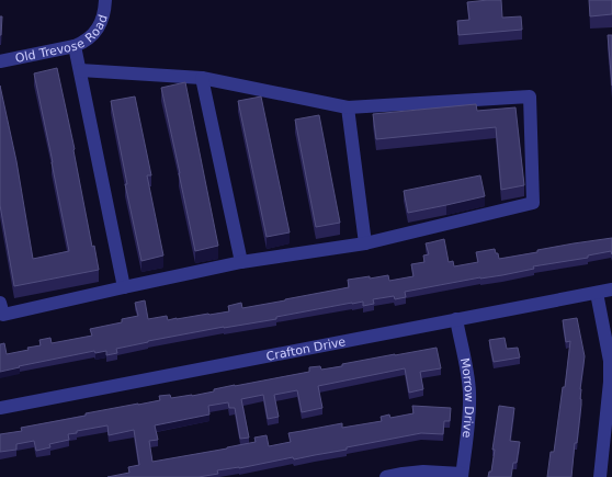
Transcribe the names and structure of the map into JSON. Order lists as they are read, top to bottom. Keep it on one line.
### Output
{"streets":{"street":["Old Trevose Road","Crafton Drive","Morrow Drive"]},"crossings":[["Crafton Drive","Morrow Drive"]]}
